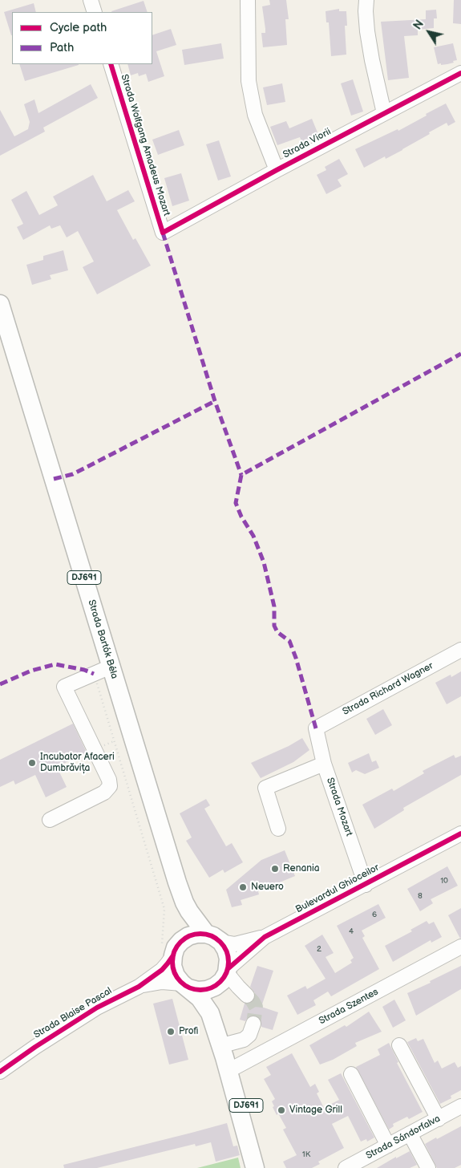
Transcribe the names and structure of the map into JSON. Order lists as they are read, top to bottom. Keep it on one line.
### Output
{"streets":{"main road":["DJ691","Strada Bartók Béla"],"street":["Strada Viorii","Strada Wolfgang Amadeus Mozart","Strada Richard Wagner","Strada Mozart","Bulevardul Ghioceilor","Strada Szentes","Strada Blaise Pascal","Strada Sándorfalva"]},"crossings":[["Strada Viorii","Strada Wolfgang Amadeus Mozart"],["DJ691","Strada Bartók Béla"],["DJ691","Bulevardul Ghioceilor"],["DJ691","Strada Szentes"],["DJ691","Strada Blaise Pascal"],["Strada Bartók Béla","Bulevardul Ghioceilor"],["Strada Bartók Béla","Strada Blaise Pascal"],["Strada Richard Wagner","Strada Mozart"],["Strada Mozart","Bulevardul Ghioceilor"],["Bulevardul Ghioceilor","Strada Blaise Pascal"]],"places":["Incubator Afaceri Dumbrăvița","Renania","Neuero","Profi","Vintage Grill"],"house_numbers":["10","8","6","4","2","1K"],"legend":["Cycle path","Path"],"north":"top left"}
